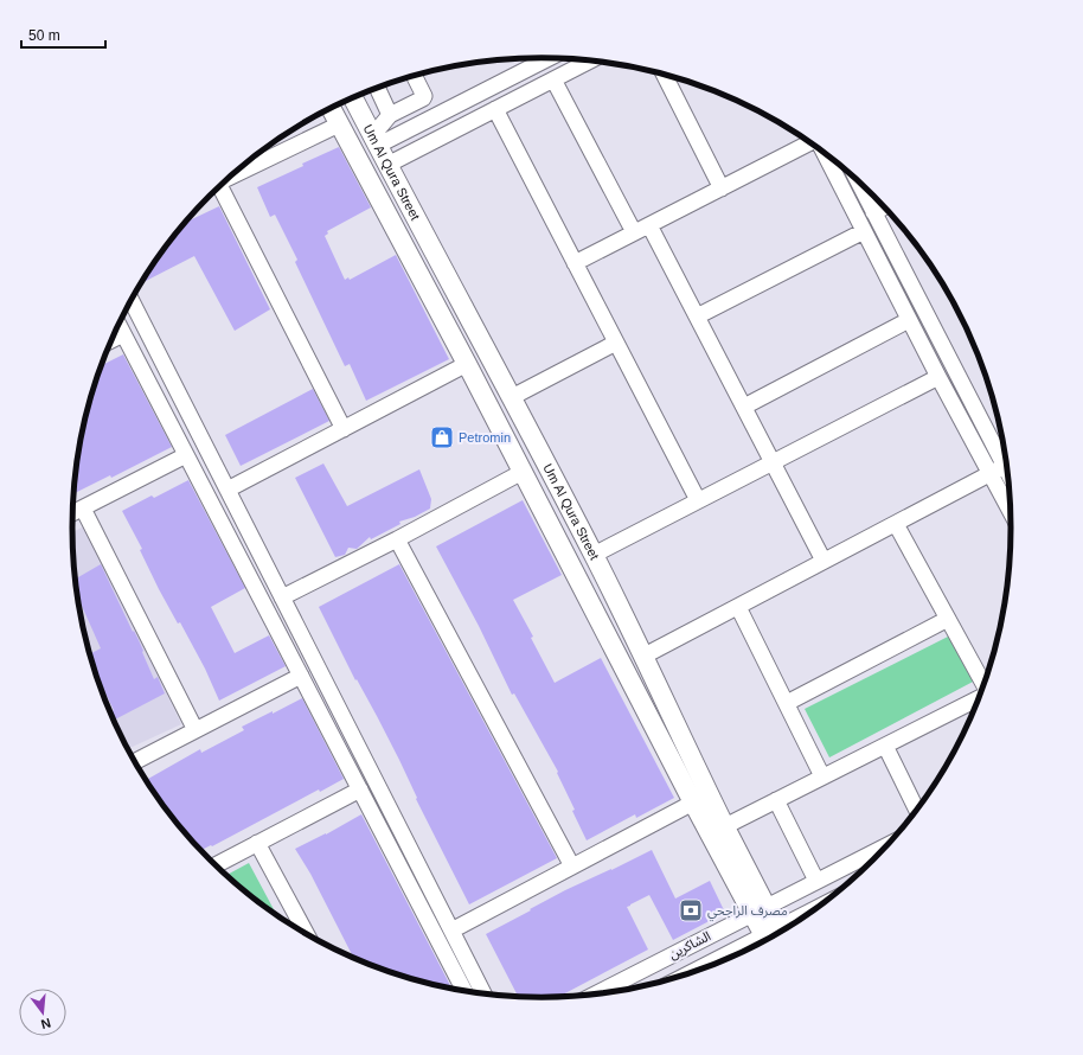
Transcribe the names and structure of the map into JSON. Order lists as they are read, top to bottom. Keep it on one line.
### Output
{"streets":{"main road":["Um Al Qura Street"],"street":["الشاكرين"]},"crossings":[["Um Al Qura Street","الشاكرين"]],"places":{"shop":["Petromin"],"bank":["مصرف الراجحي"]},"scale_bar":"50 m","north":"bottom"}
